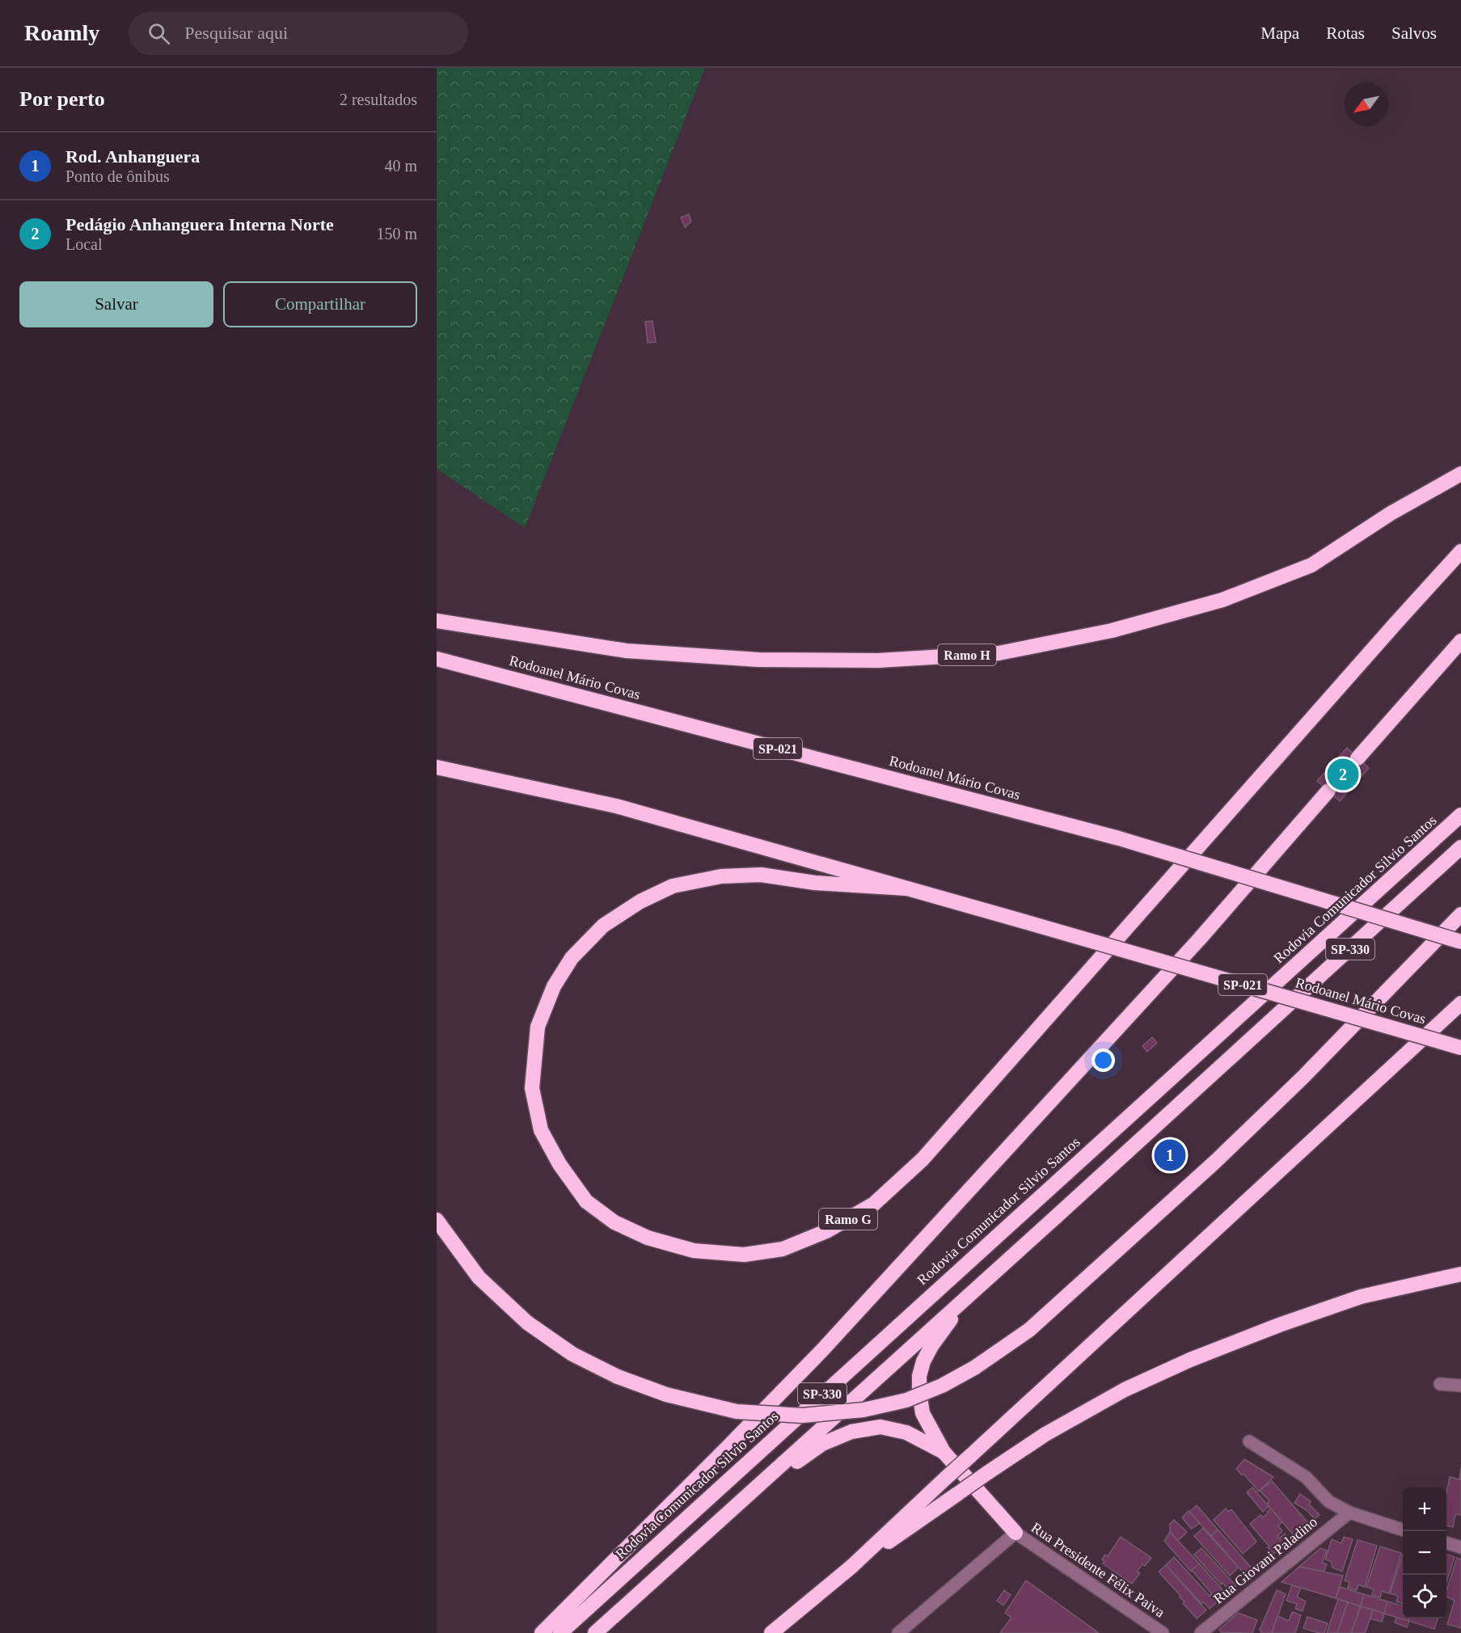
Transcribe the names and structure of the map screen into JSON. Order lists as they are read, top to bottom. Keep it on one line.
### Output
{"streets":{"highway":["Ramo H","Rodoanel Mário Covas","SP-021","Rodovia Comunicador Silvio Santos","SP-330","Ramo G"],"street":["Rua Giovani Paladino","Rua Presidente Félix Paiva"]},"crossings":[["Rodoanel Mário Covas","Ramo G"]],"north":"bottom left","page":{"header":"Roamly","search":"Pesquisar aqui","nav":["Mapa","Rotas","Salvos"],"heading":["Por perto","2 resultados"],"list":[{"mark":"1","name":"Rod. Anhanguera","note":"Ponto de ônibus","value":"40 m"},{"mark":"2","name":"Pedágio Anhanguera Interna Norte","note":"Local","value":"150 m"}],"buttons":["Salvar","Compartilhar"],"pins":["2","1"],"map_buttons":["+","−"]}}
